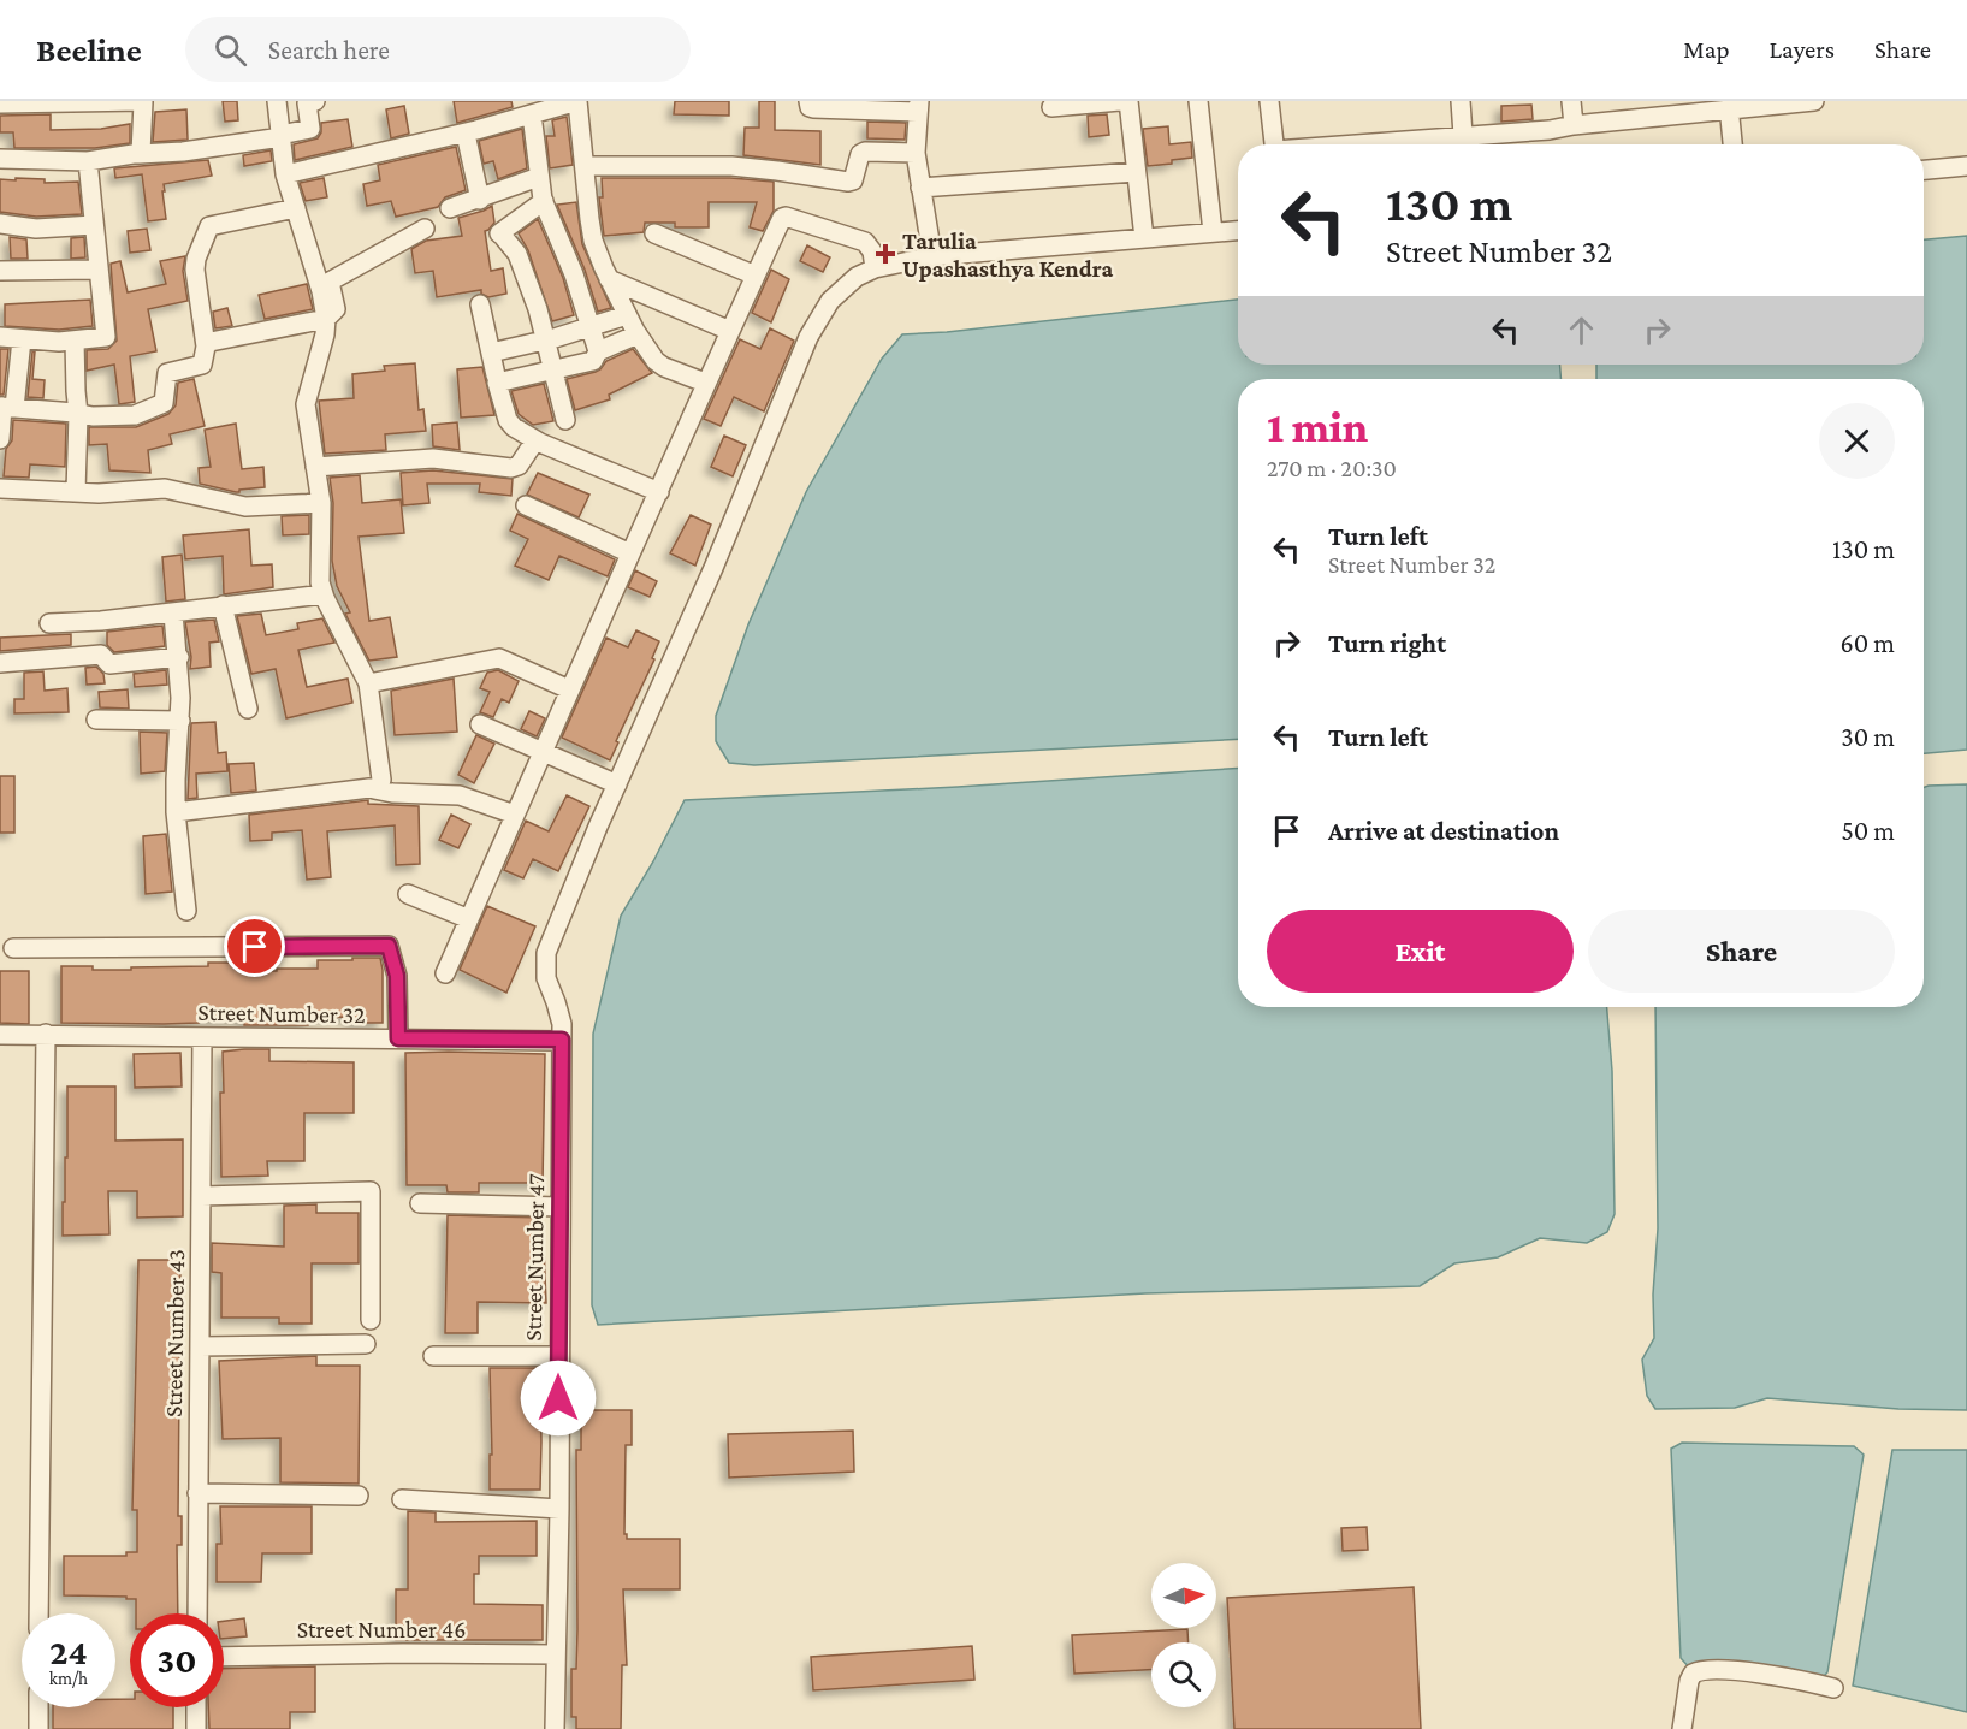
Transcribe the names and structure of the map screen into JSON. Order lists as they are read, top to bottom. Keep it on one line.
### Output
{"streets":{"street":["Street Number 32","Street Number 47","Street Number 43","Street Number 46"]},"crossings":[["Street Number 32","Street Number 47"],["Street Number 32","Street Number 43"],["Street Number 47","Street Number 46"]],"places":{"health":["Tarulia Upashasthya Kendra"]},"north":"right","page":{"header":"Beeline","search":"Search here","nav":["Map","Layers","Share"],"turn":["130 m","Street Number 32"],"heading":["1 min","270 m · 20:30"],"list":[{"name":"Turn left","note":"Street Number 32","value":"130 m"},{"name":"Turn right","value":"60 m"},{"name":"Turn left","value":"30 m"},{"name":"Arrive at destination","value":"50 m"}],"buttons":["Exit","Share"],"speed":"24 km/h","limit":"30"}}
